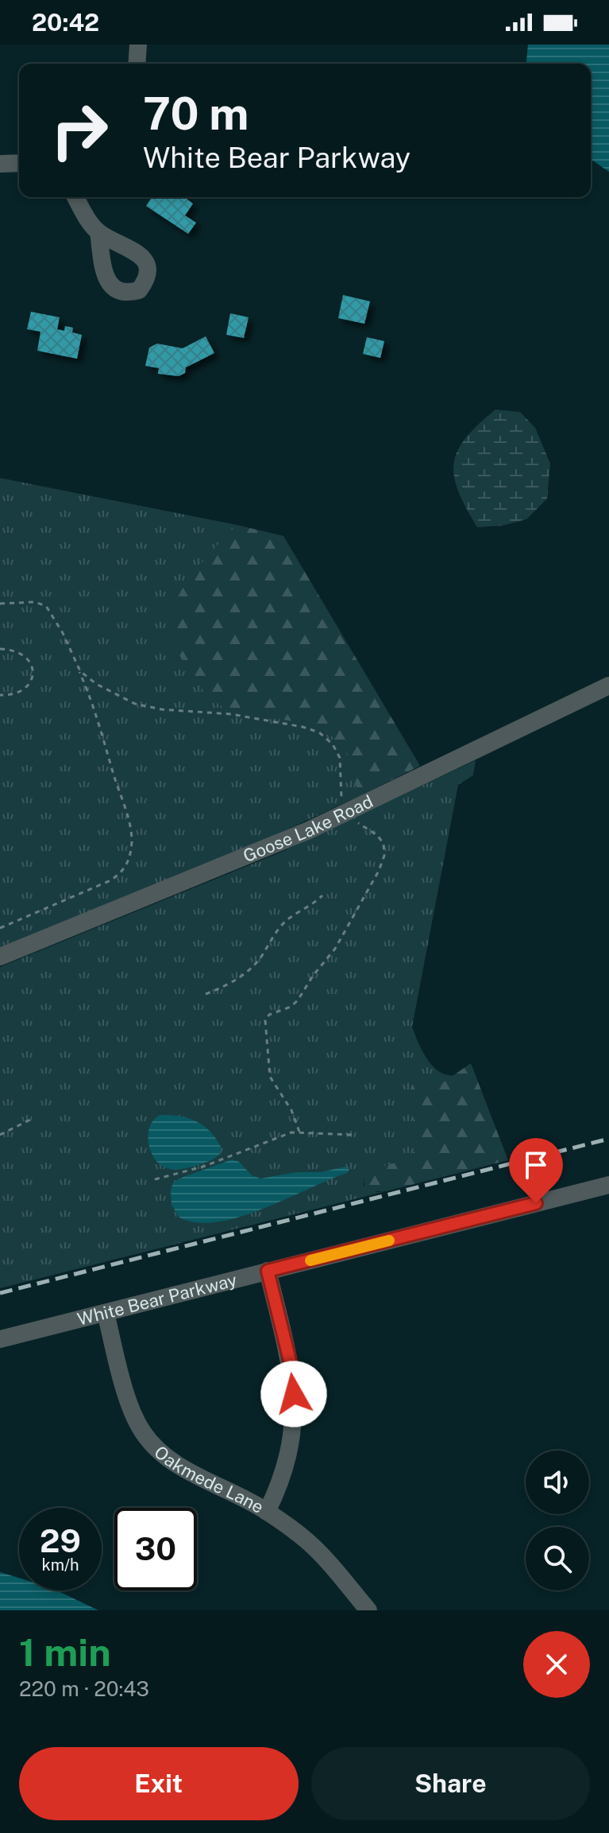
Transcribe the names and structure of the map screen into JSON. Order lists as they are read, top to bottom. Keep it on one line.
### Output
{"streets":{"street":["Goose Lake Road","White Bear Parkway","Oakmede Lane"]},"crossings":[["White Bear Parkway","Oakmede Lane"]],"page":{"status":"20:42","turn":["70 m","White Bear Parkway"],"speed":"29 km/h","limit":"30","heading":["1 min","220 m · 20:43"],"buttons":["Exit","Share"]}}
